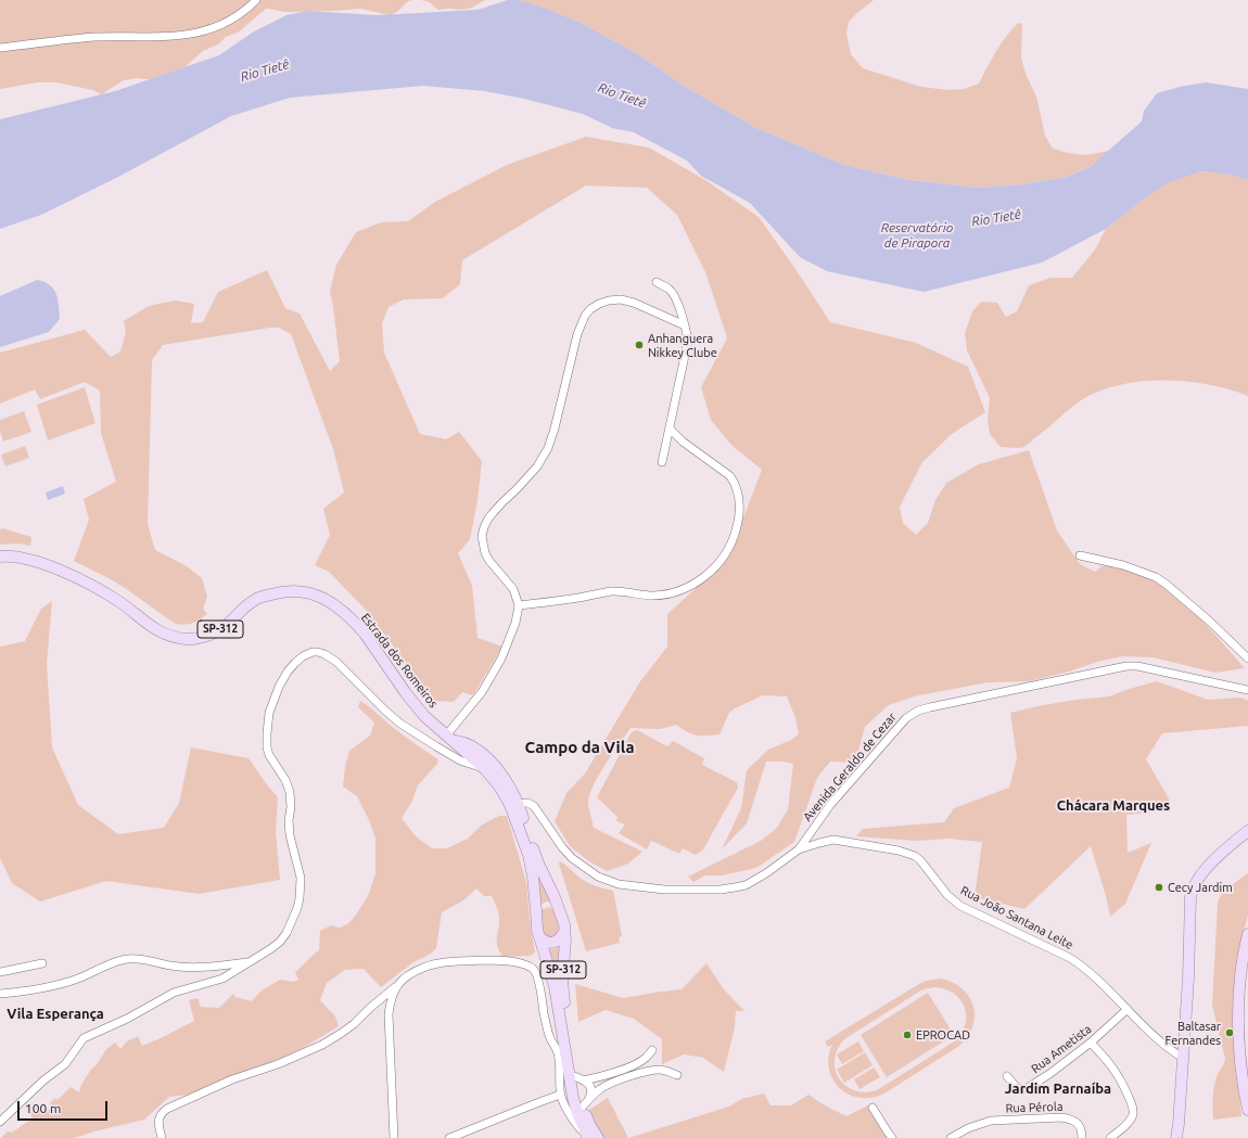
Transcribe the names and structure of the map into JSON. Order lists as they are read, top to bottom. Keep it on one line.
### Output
{"streets":{"main road":["SP-312","Estrada dos Romeiros"],"street":["Avenida Geraldo de Cezar","Rua João Santana Leite","Rua Ametista","Rua Pérola"]},"crossings":[["Estrada dos Romeiros","Avenida Geraldo de Cezar"],["Avenida Geraldo de Cezar","Rua João Santana Leite"],["Rua João Santana Leite","Rua Ametista"]],"districts":["Campo da Vila","Chácara Marques","Vila Esperança","Jardim Parnaíba"],"water":["Rio Tietê","Reservatório de Pirapora"],"places":["Anhanguera Nikkey Clube","Cecy Jardim","Baltasar Fernandes","EPROCAD"],"scale_bar":"100 m"}
